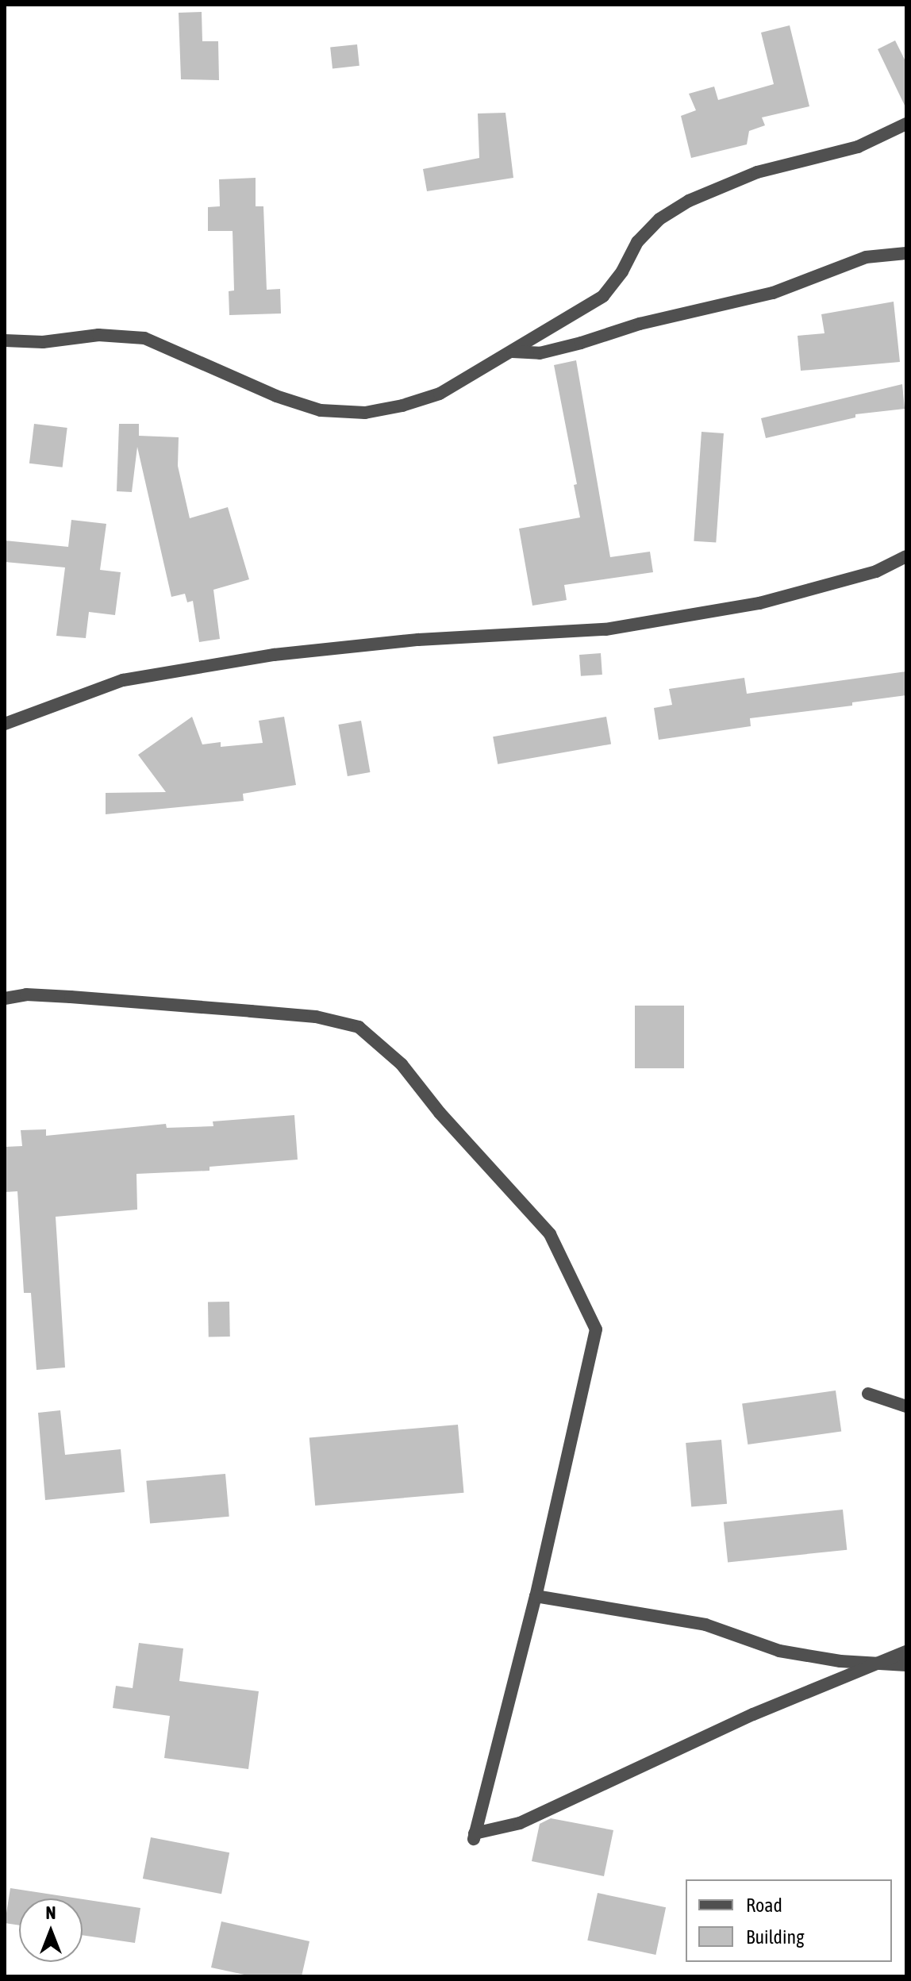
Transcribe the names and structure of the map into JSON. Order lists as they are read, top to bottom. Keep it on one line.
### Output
{"legend":["Road","Building"],"north":"top"}
